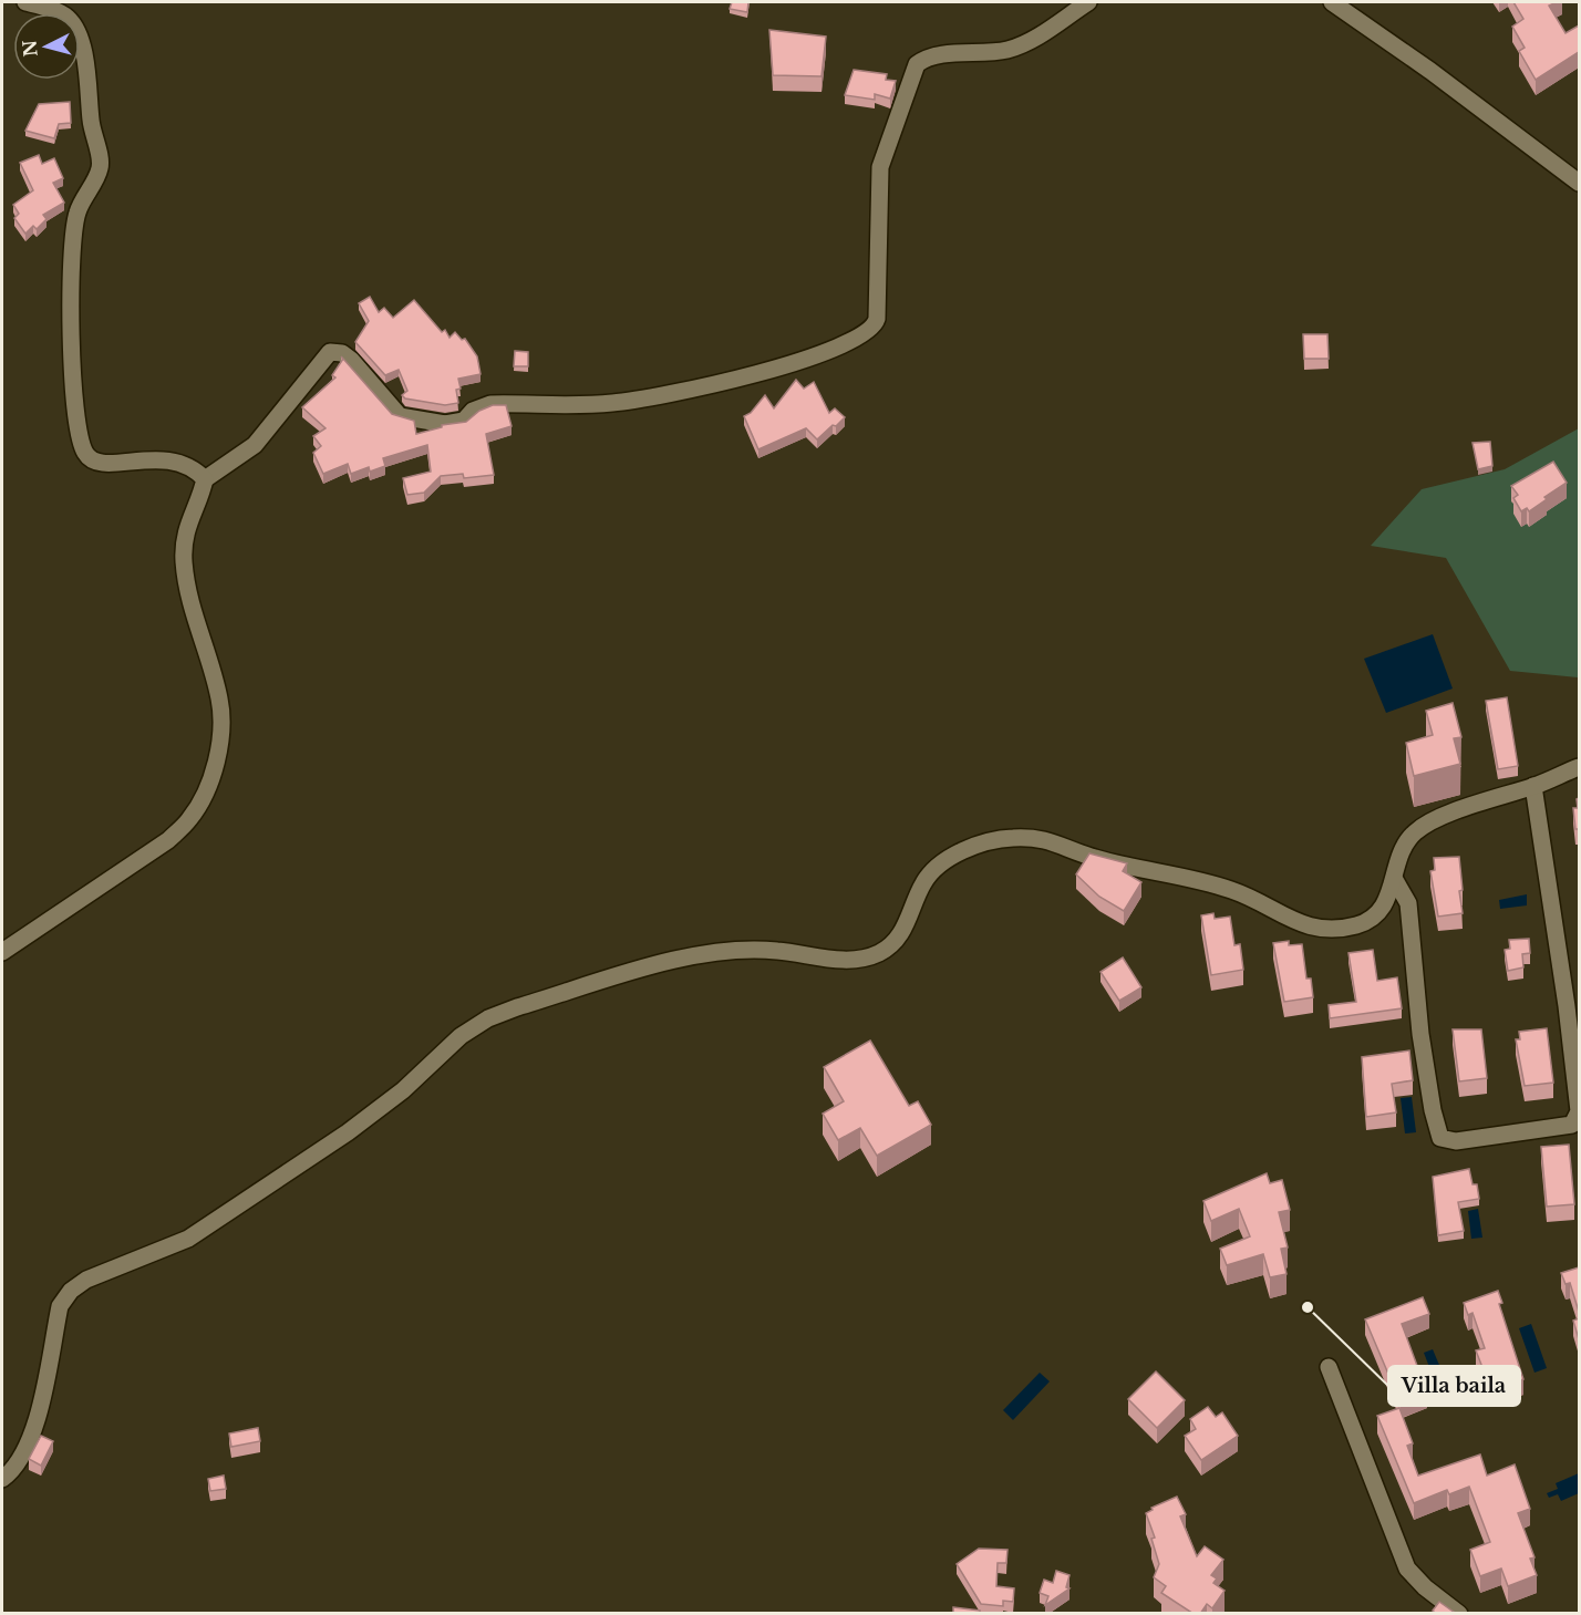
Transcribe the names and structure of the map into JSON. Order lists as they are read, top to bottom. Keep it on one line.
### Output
{"places":["Villa baila"],"north":"left"}
